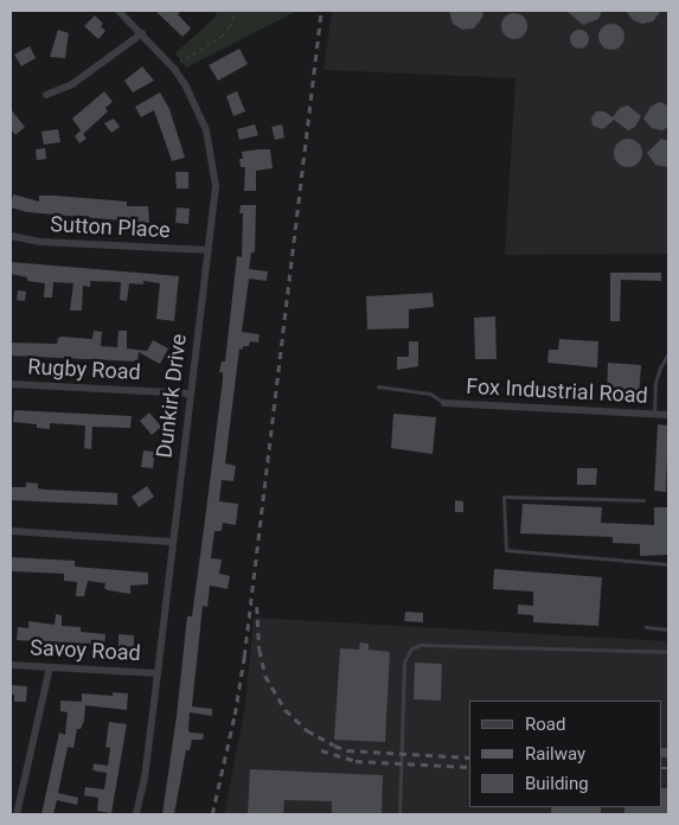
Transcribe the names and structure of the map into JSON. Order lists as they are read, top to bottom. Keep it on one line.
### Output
{"streets":{"street":["Sutton Place","Rugby Road","Fox Industrial Road","Dunkirk Drive","Savoy Road"]},"crossings":[["Sutton Place","Dunkirk Drive"],["Rugby Road","Dunkirk Drive"],["Dunkirk Drive","Savoy Road"]],"legend":["Road","Railway","Building"]}
